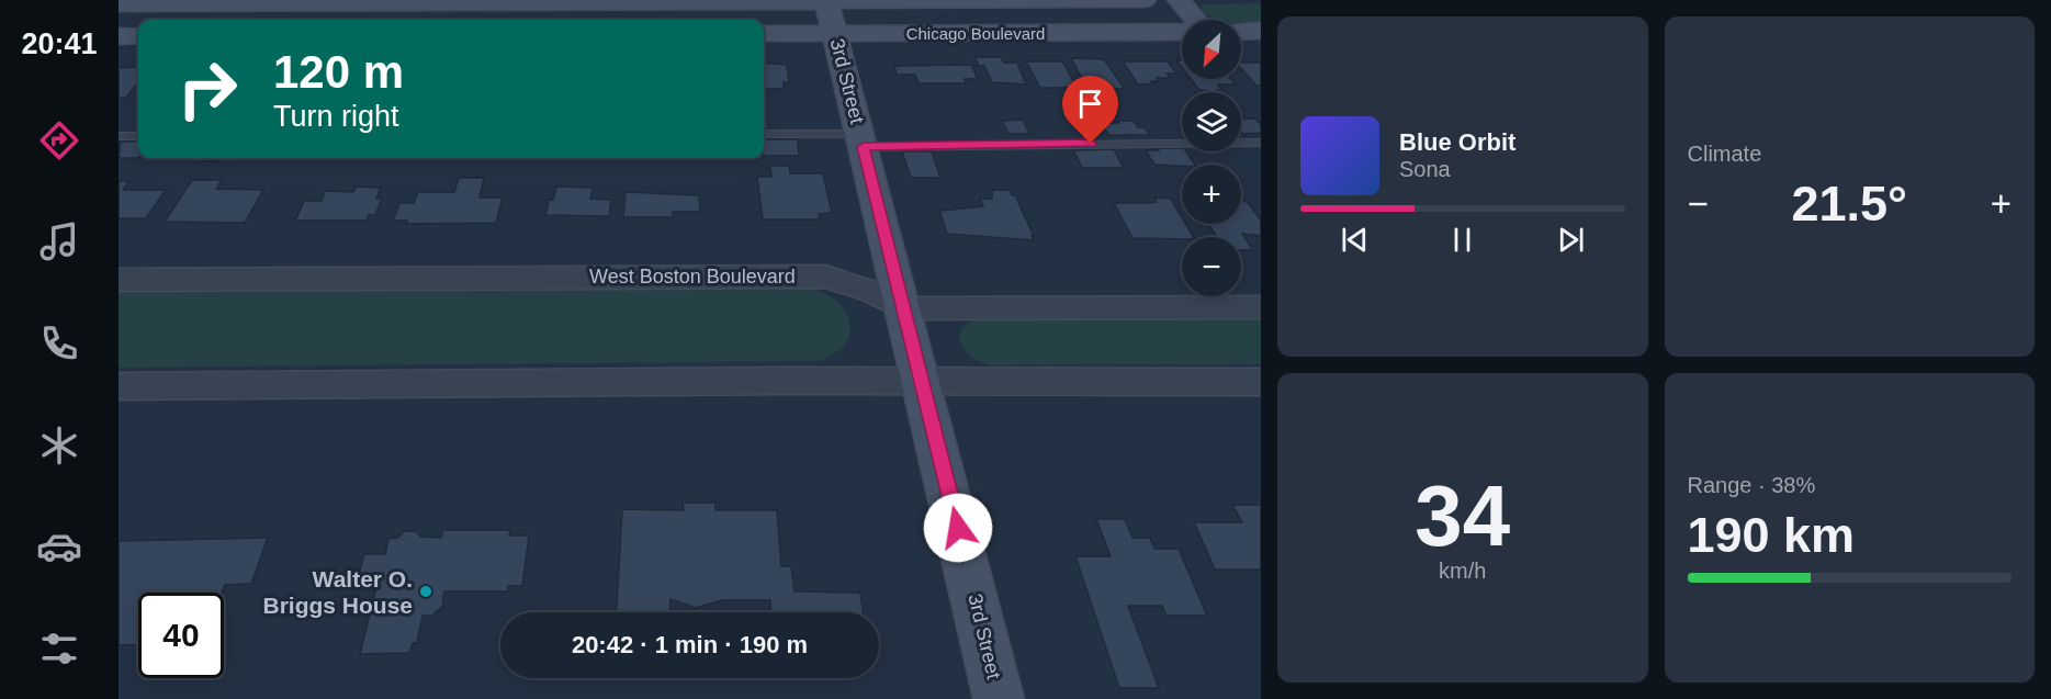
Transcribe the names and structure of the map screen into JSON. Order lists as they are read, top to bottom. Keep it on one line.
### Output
{"streets":{"street":["Chicago Boulevard","3rd Street","West Boston Boulevard"]},"crossings":[["Chicago Boulevard","3rd Street"],["3rd Street","West Boston Boulevard"]],"places":["Walter O. Briggs House"],"north":"bottom left","page":{"tabs":"20:41","tile":["Climate",["34","km/h"],["Range · 38%","190 km"]],"map_buttons":["+","−"],"turn":["120 m","Turn right"],"song":["Blue Orbit","Sona"],"heat":["−","21.5°","+"],"limit":"40","trip":"20:42 · 1 min · 190 m"}}
